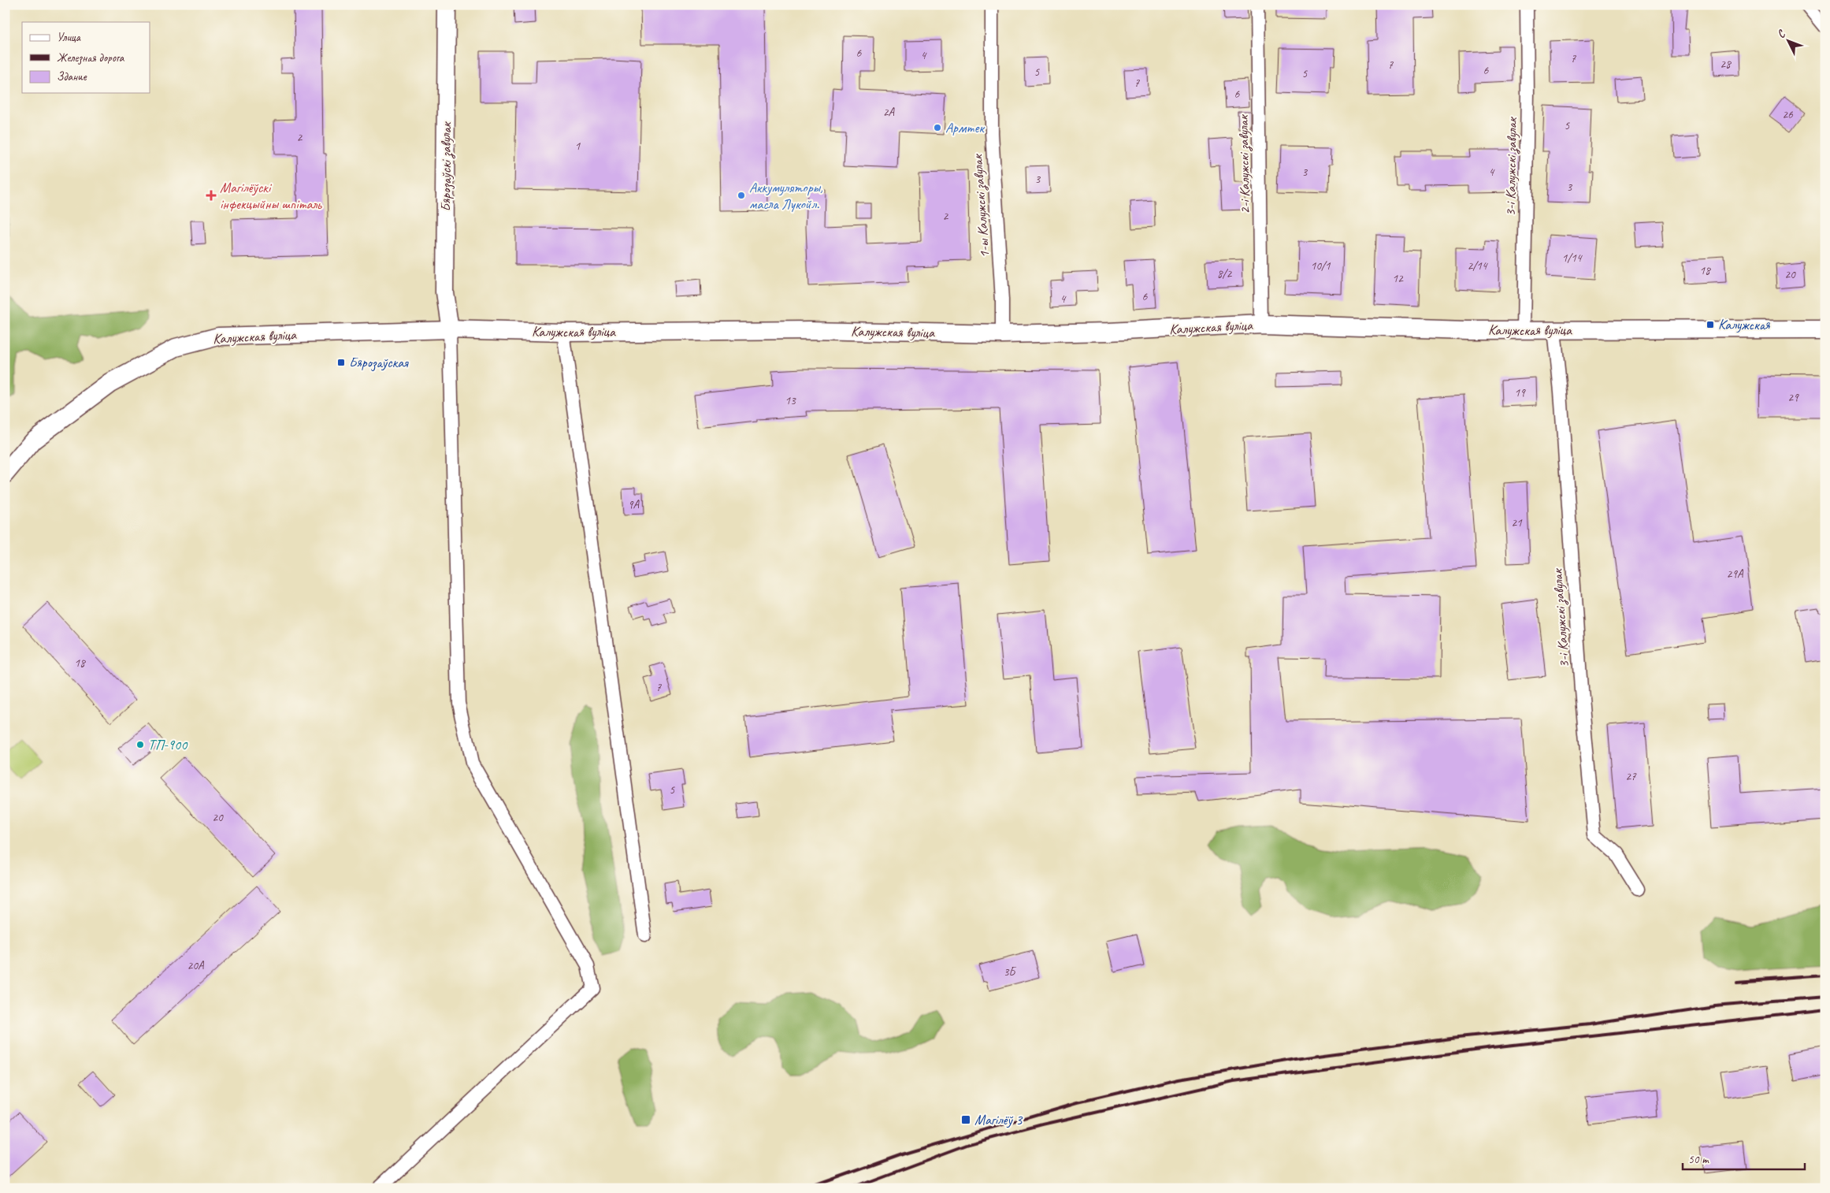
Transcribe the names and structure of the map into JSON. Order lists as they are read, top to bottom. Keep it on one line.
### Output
{"streets":{"street":["2-і Калужскі завулак","Бярозаўскі завулак","3-і Калужскі завулак","1-ы Калужскі завулак","Калужская вуліца"]},"crossings":[["2-і Калужскі завулак","Калужская вуліца"],["Бярозаўскі завулак","Калужская вуліца"],["3-і Калужскі завулак","Калужская вуліца"],["1-ы Калужскі завулак","Калужская вуліца"]],"places":{"other":["Армтек","Аккумуляторы, масла Лукойл.","ТП-900"],"health":["Магілёўскі інфекцыйны шпіталь"],"transit":["Калужская","Бярозаўская","Магілёў 3"]},"house_numbers":["6","4","7","28","7","6","5","5","7","6","2А","26","5","2","1","3","4","3","3","2","1/14","10/1","2/14","18","8/2","20","12","6","4","19","29","13","9А","21","29А","18","7","27","5","20","20А","3Б"],"legend":["Улица","Железная дорога","Здание"],"scale_bar":"50 m","north":"top left"}
